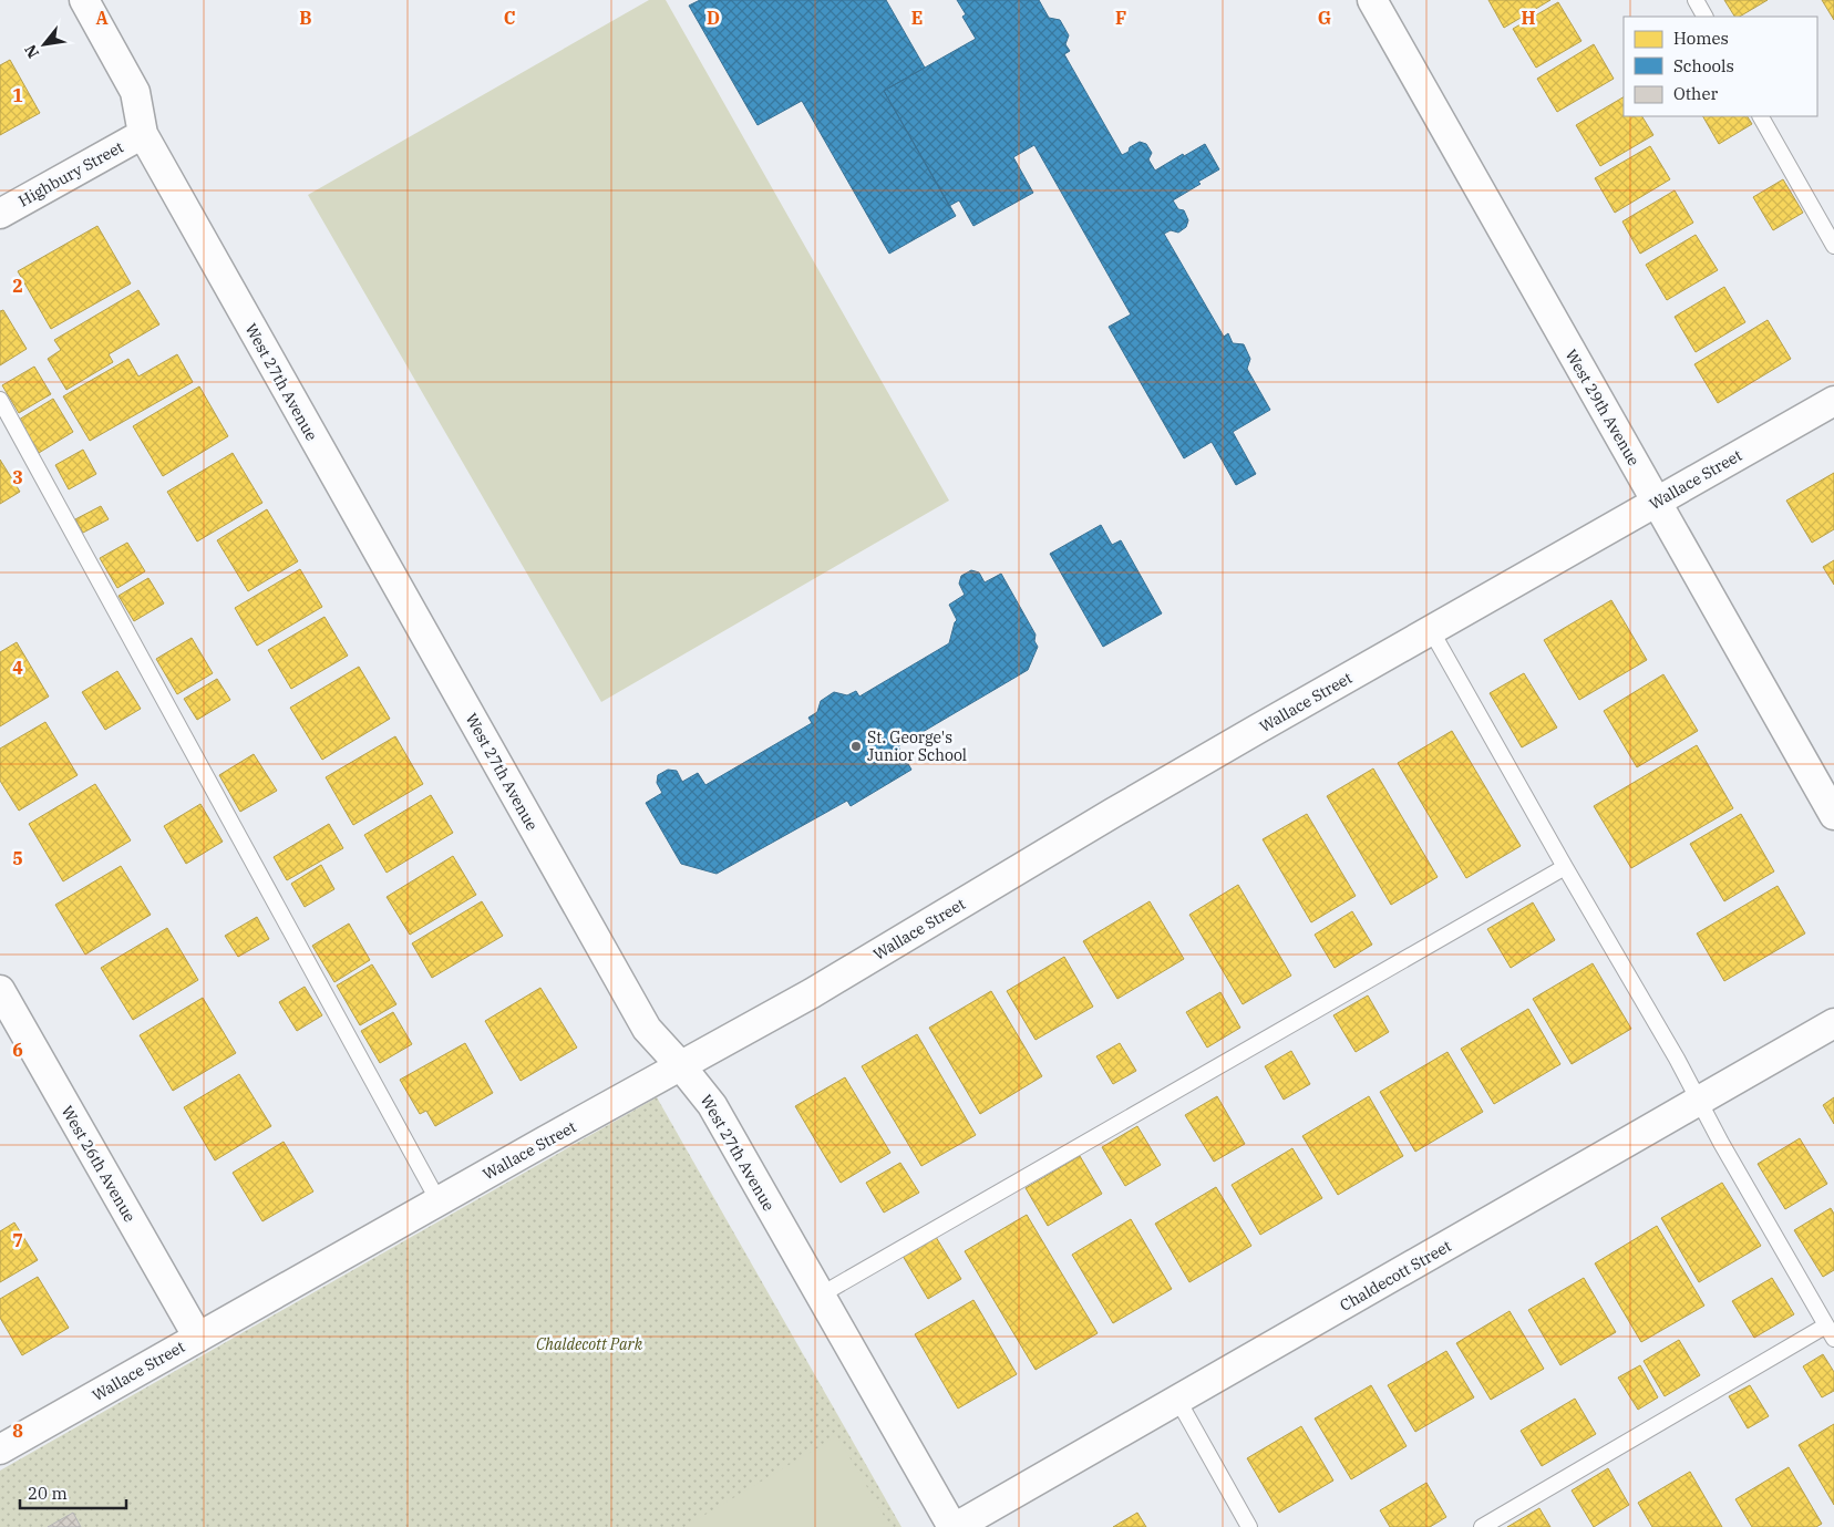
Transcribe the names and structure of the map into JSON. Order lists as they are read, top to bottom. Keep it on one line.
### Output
{"streets":{"street":["Highbury Street","West 27th Avenue","West 29th Avenue","Wallace Street","West 26th Avenue","Chaldecott Street"]},"crossings":[["Highbury Street","West 27th Avenue"],["West 27th Avenue","Wallace Street"],["West 27th Avenue","Chaldecott Street"],["West 29th Avenue","Wallace Street"],["Wallace Street","West 26th Avenue"]],"parks":["Chaldecott Park"],"places":["St. George's Junior School"],"legend":["Homes","Schools","Other"],"scale_bar":"20 m","north":"bottom left","grid":{"columns":["A","B","C","D","E","F","G","H"],"rows":["1","2","3","4","5","6","7","8"]}}
